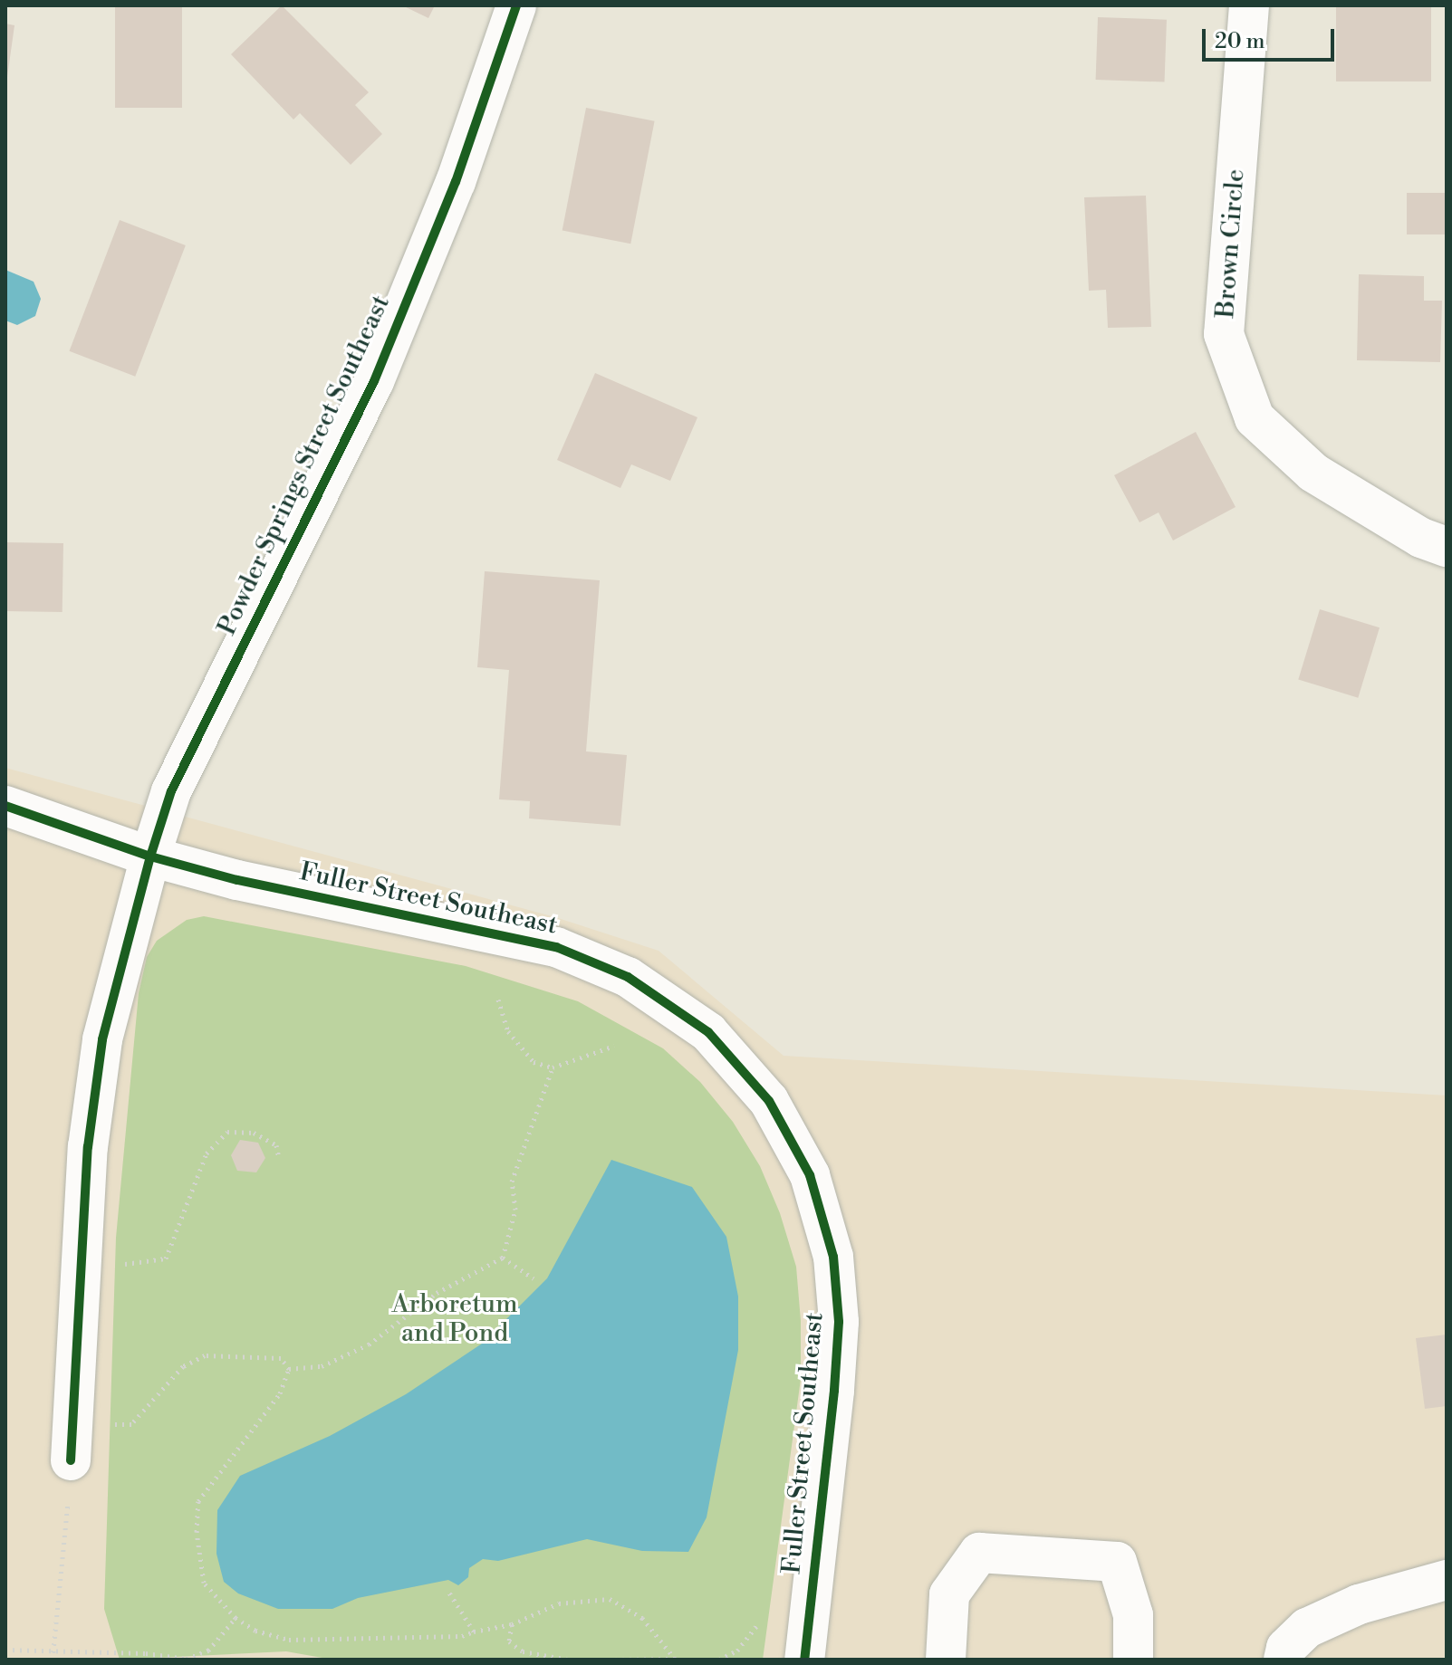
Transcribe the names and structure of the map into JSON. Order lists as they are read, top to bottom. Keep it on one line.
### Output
{"streets":{"street":["Brown Circle","Powder Springs Street Southeast","Fuller Street Southeast"]},"crossings":[["Powder Springs Street Southeast","Fuller Street Southeast"]],"parks":["Arboretum and Pond"],"scale_bar":"20 m"}
